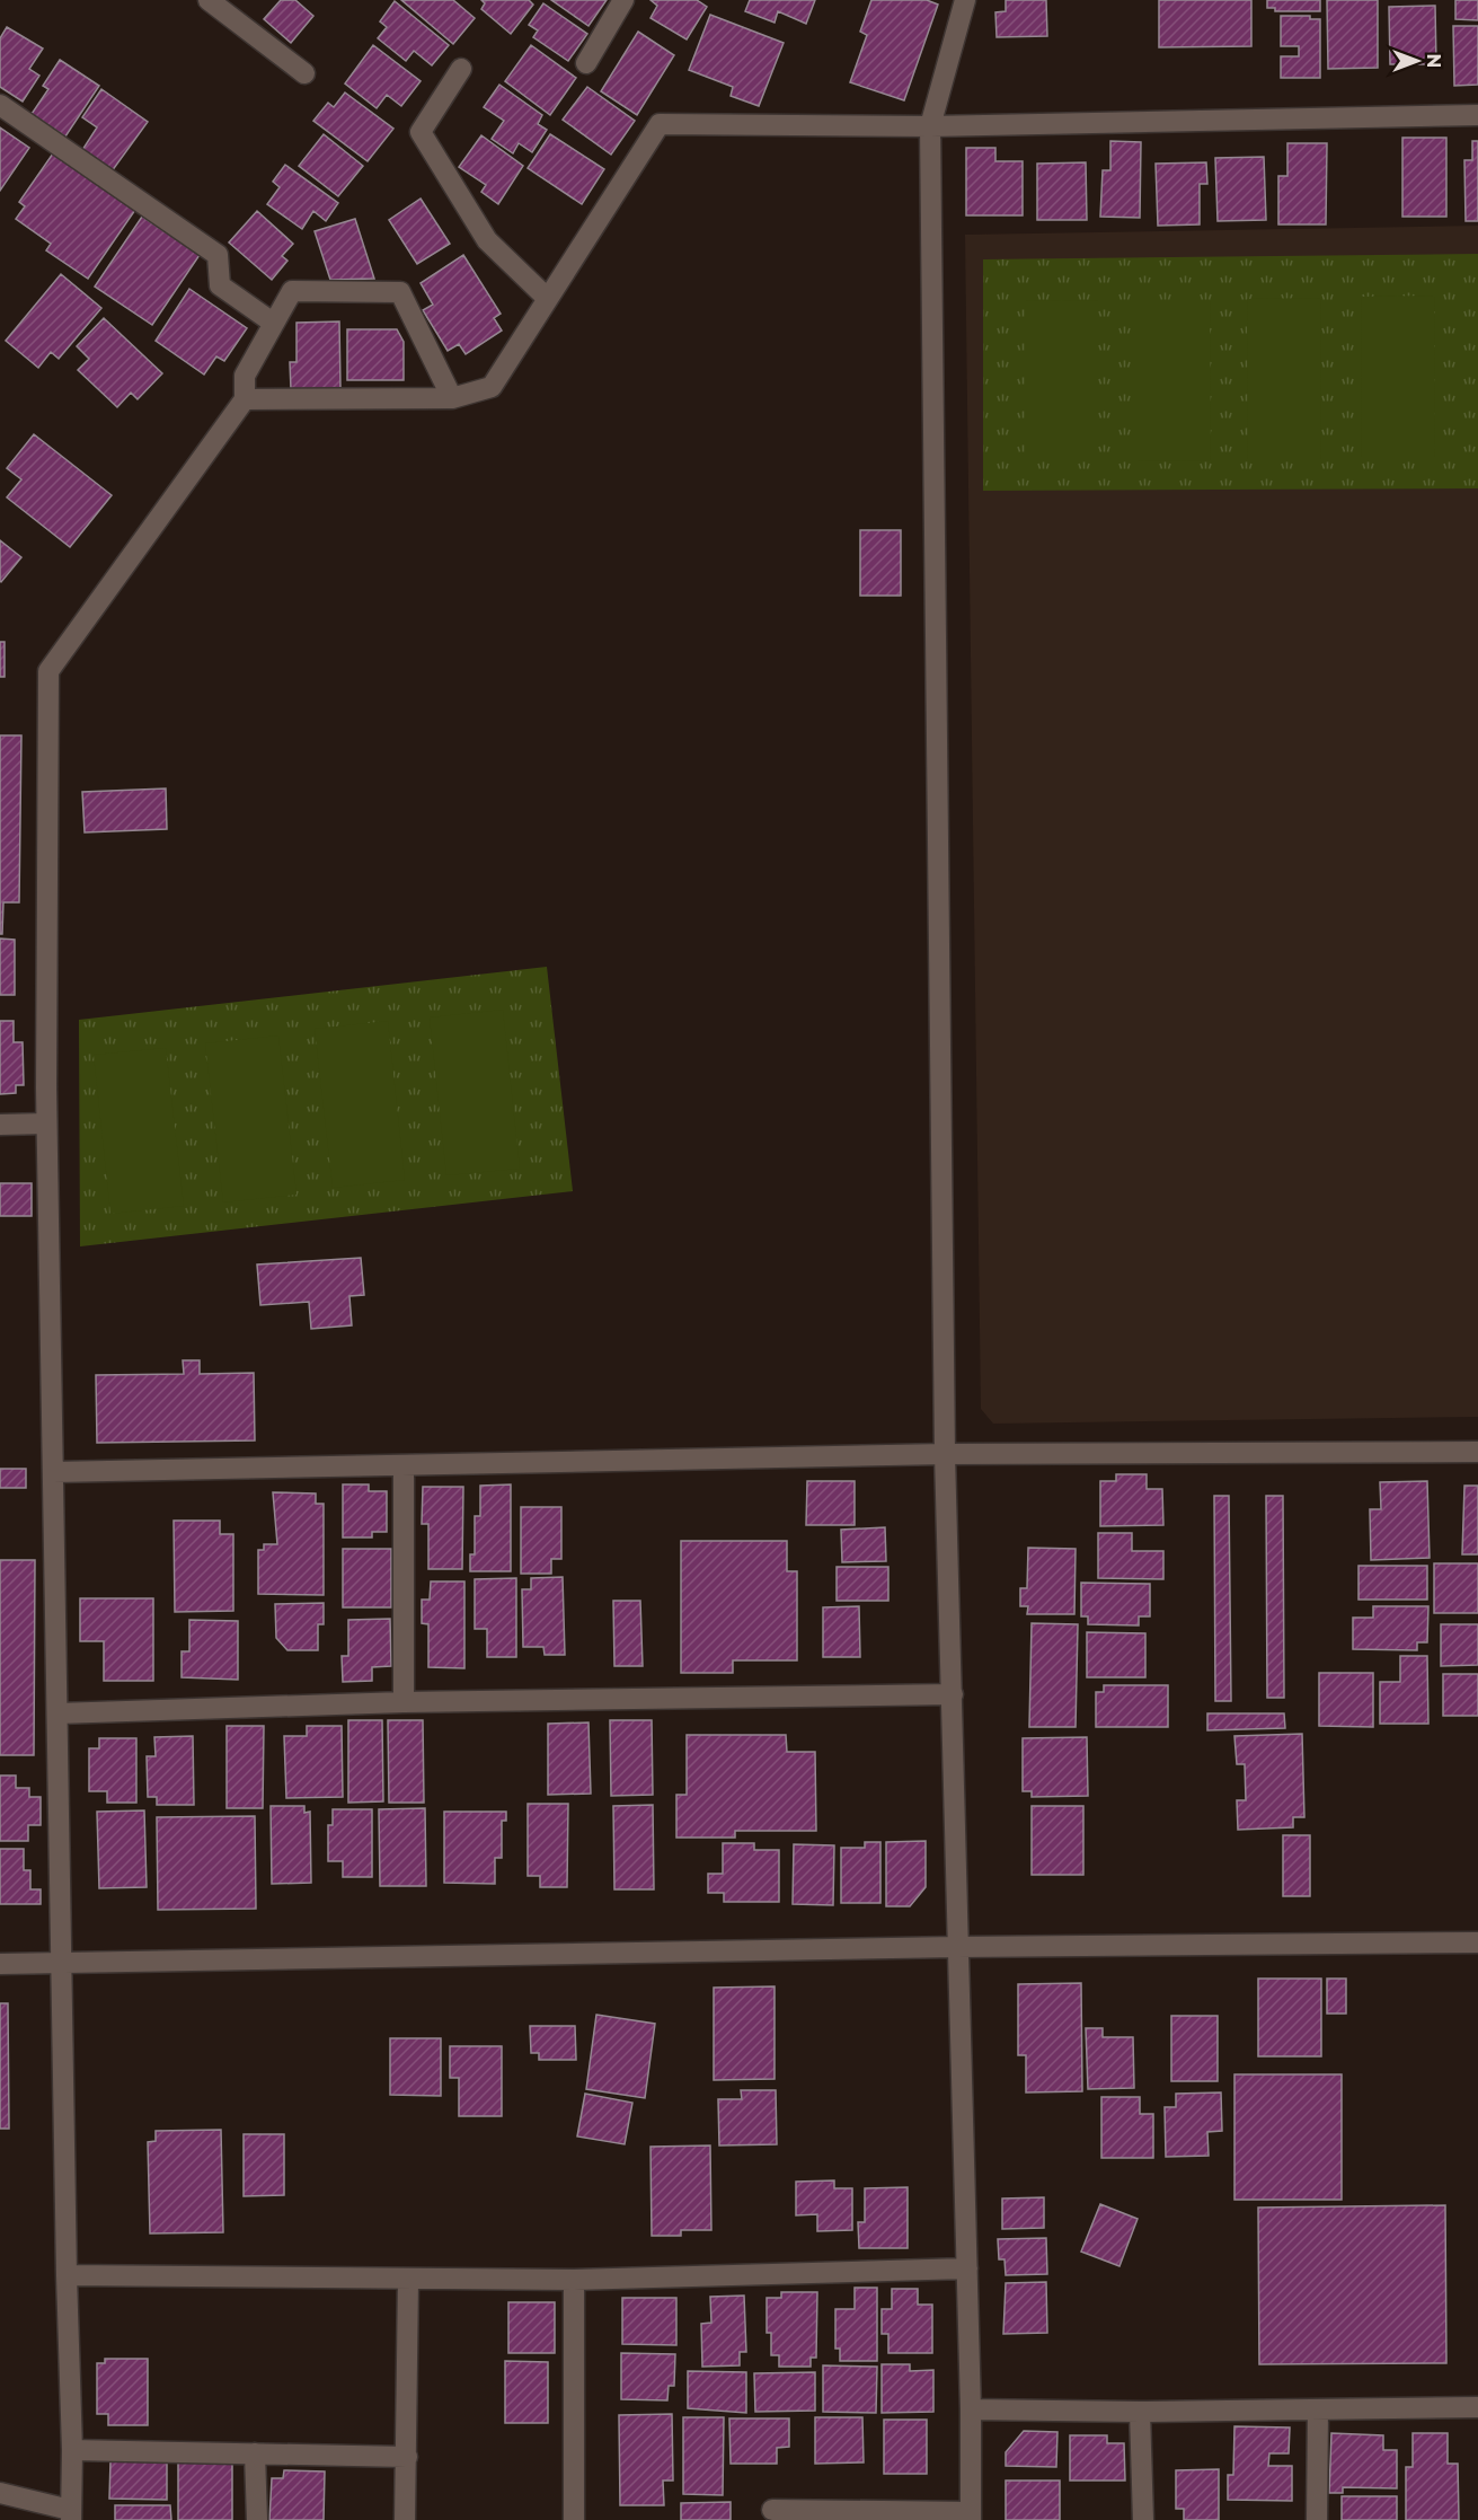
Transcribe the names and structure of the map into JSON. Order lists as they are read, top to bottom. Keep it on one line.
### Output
{"north":"right"}
